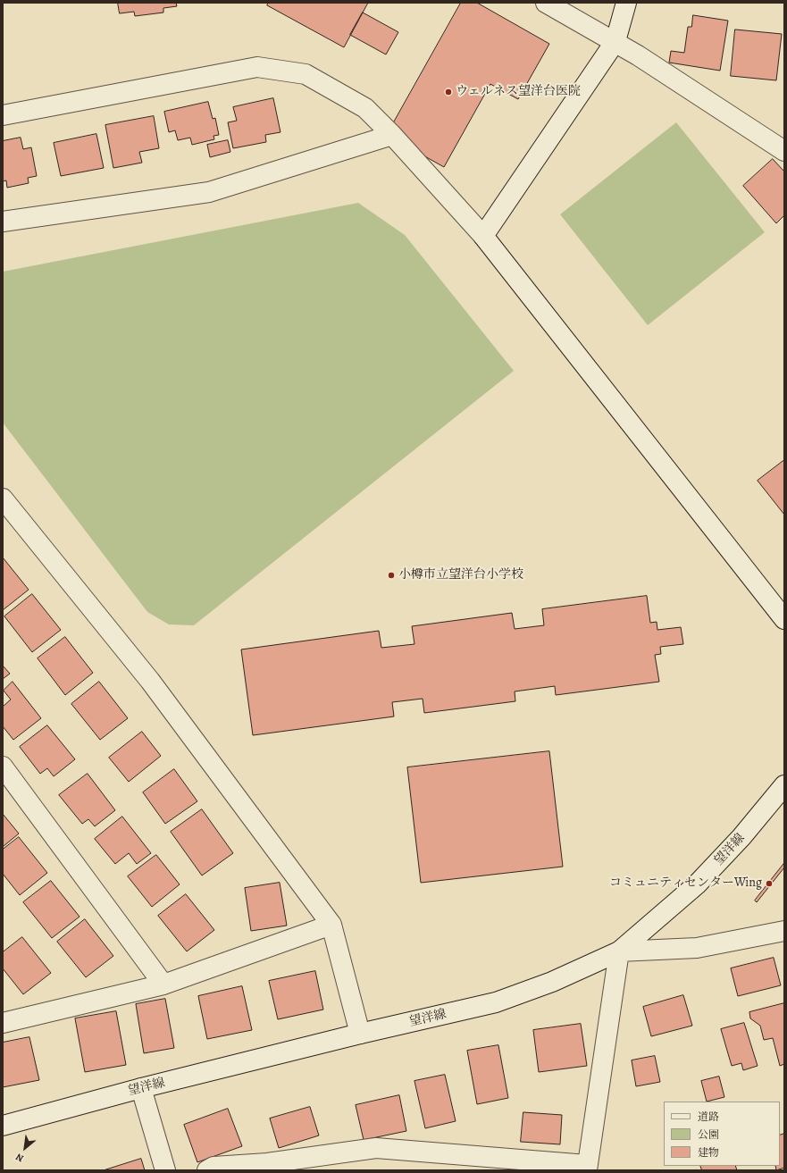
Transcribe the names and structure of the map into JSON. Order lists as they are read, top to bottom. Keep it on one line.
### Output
{"streets":{"street":["望洋線"]},"places":["ウェルネス望洋台医院","小樽市立望洋台小学校","コミュニティセンターWing"],"legend":["道路","公園","建物"],"north":"bottom left"}
